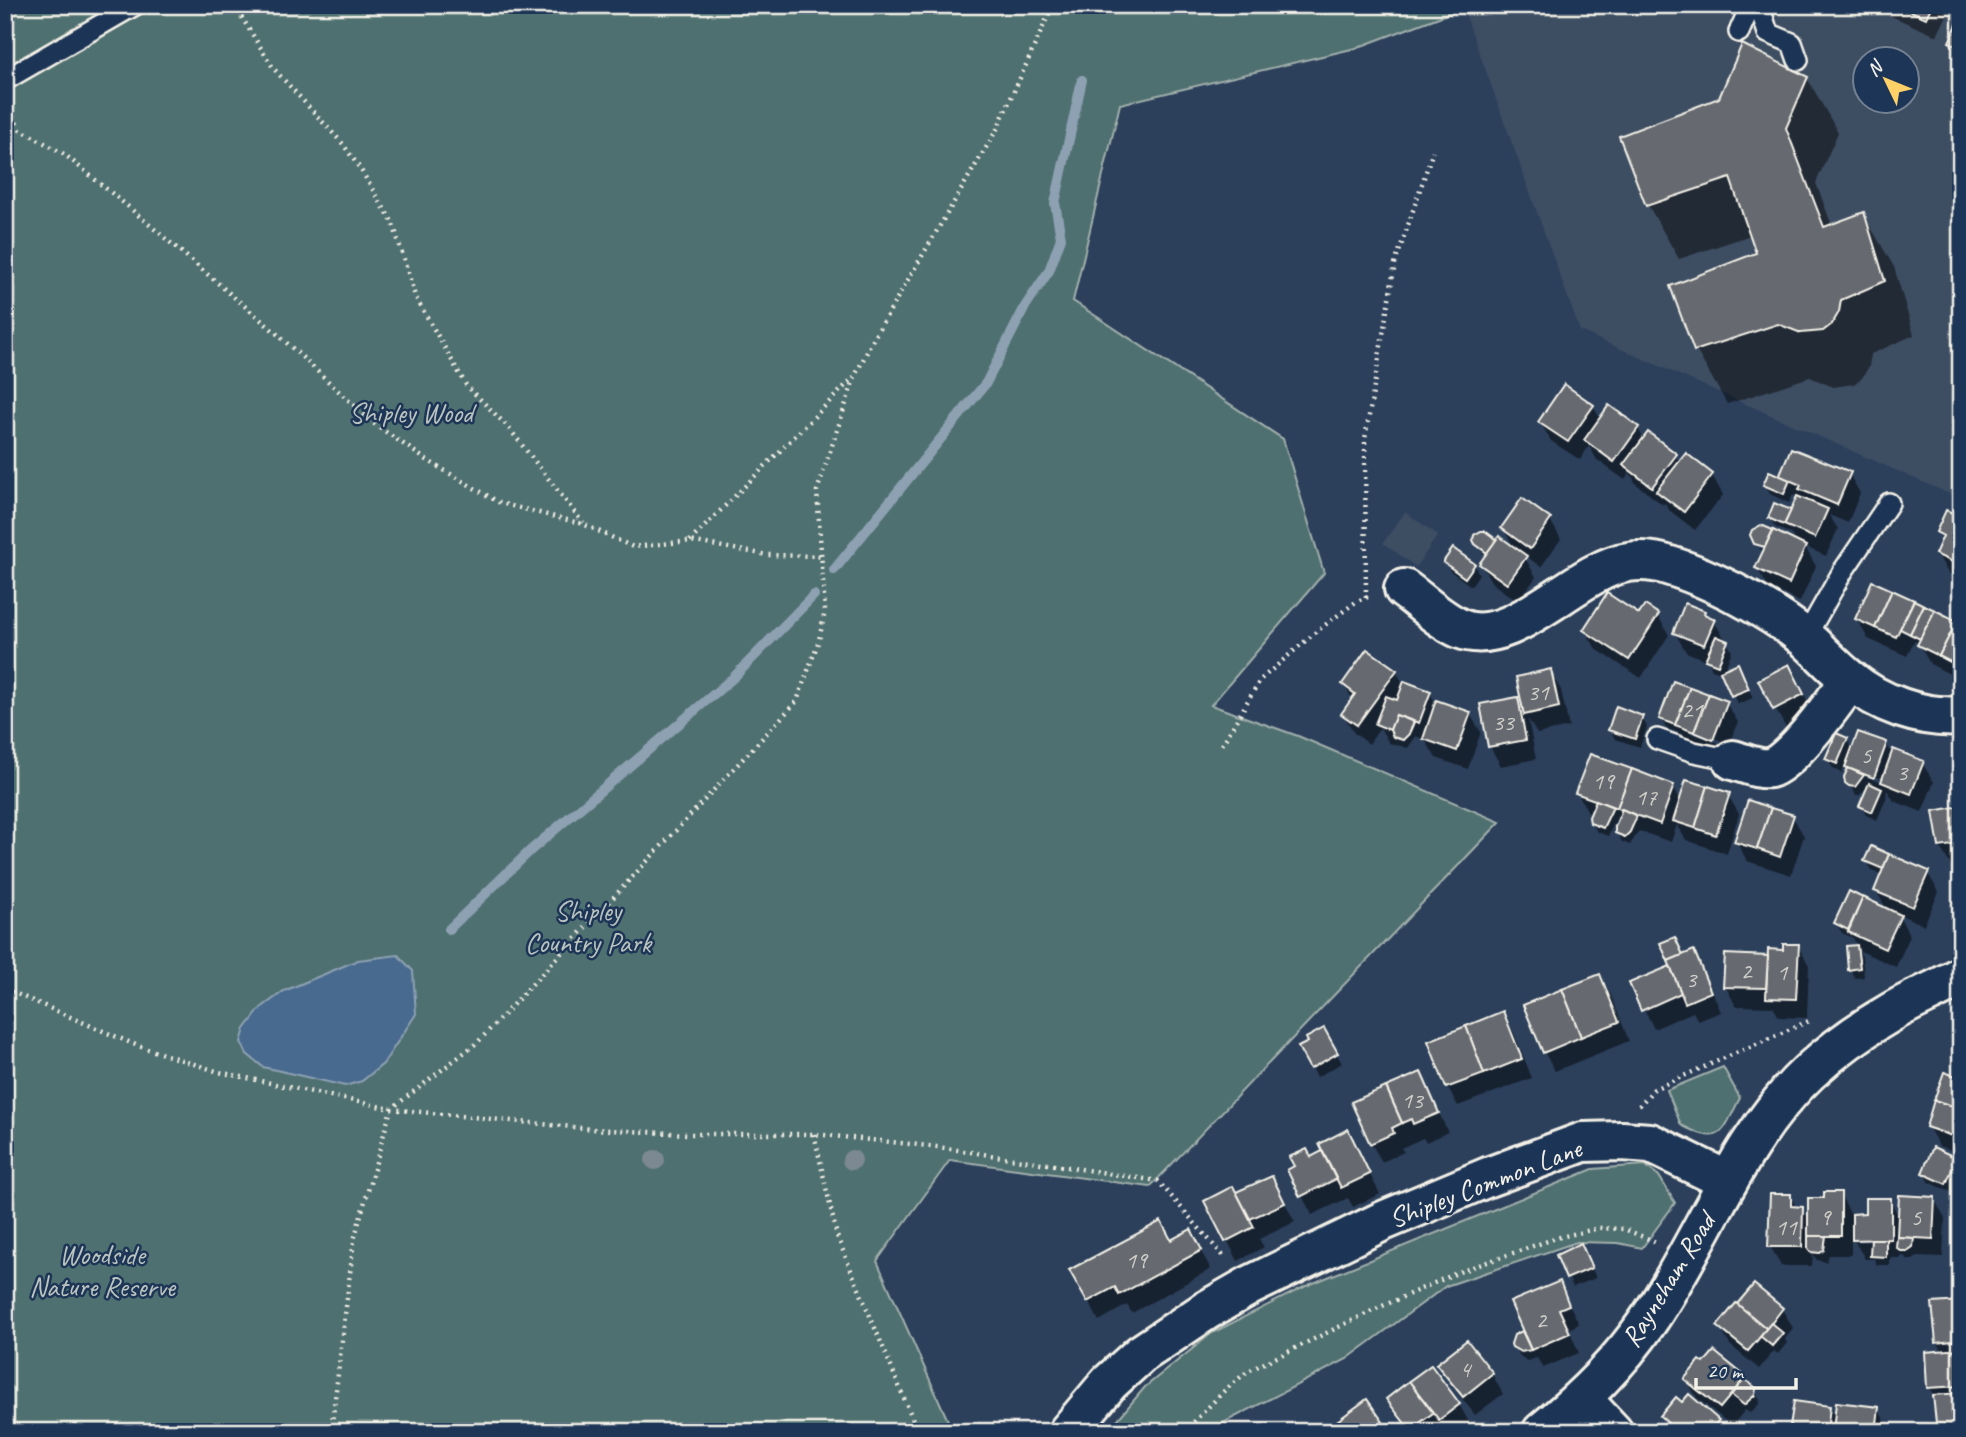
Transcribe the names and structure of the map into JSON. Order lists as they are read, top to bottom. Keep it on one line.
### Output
{"streets":{"street":["Shipley Common Lane","Rayneham Road"]},"crossings":[["Shipley Common Lane","Rayneham Road"]],"parks":["Shipley Wood","Shipley Country Park","Woodside Nature Reserve"],"house_numbers":["31","21","33","5","3","19","17","2","1","3","13","9","5","11","19","2","4"],"scale_bar":"20 m","north":"top left"}
